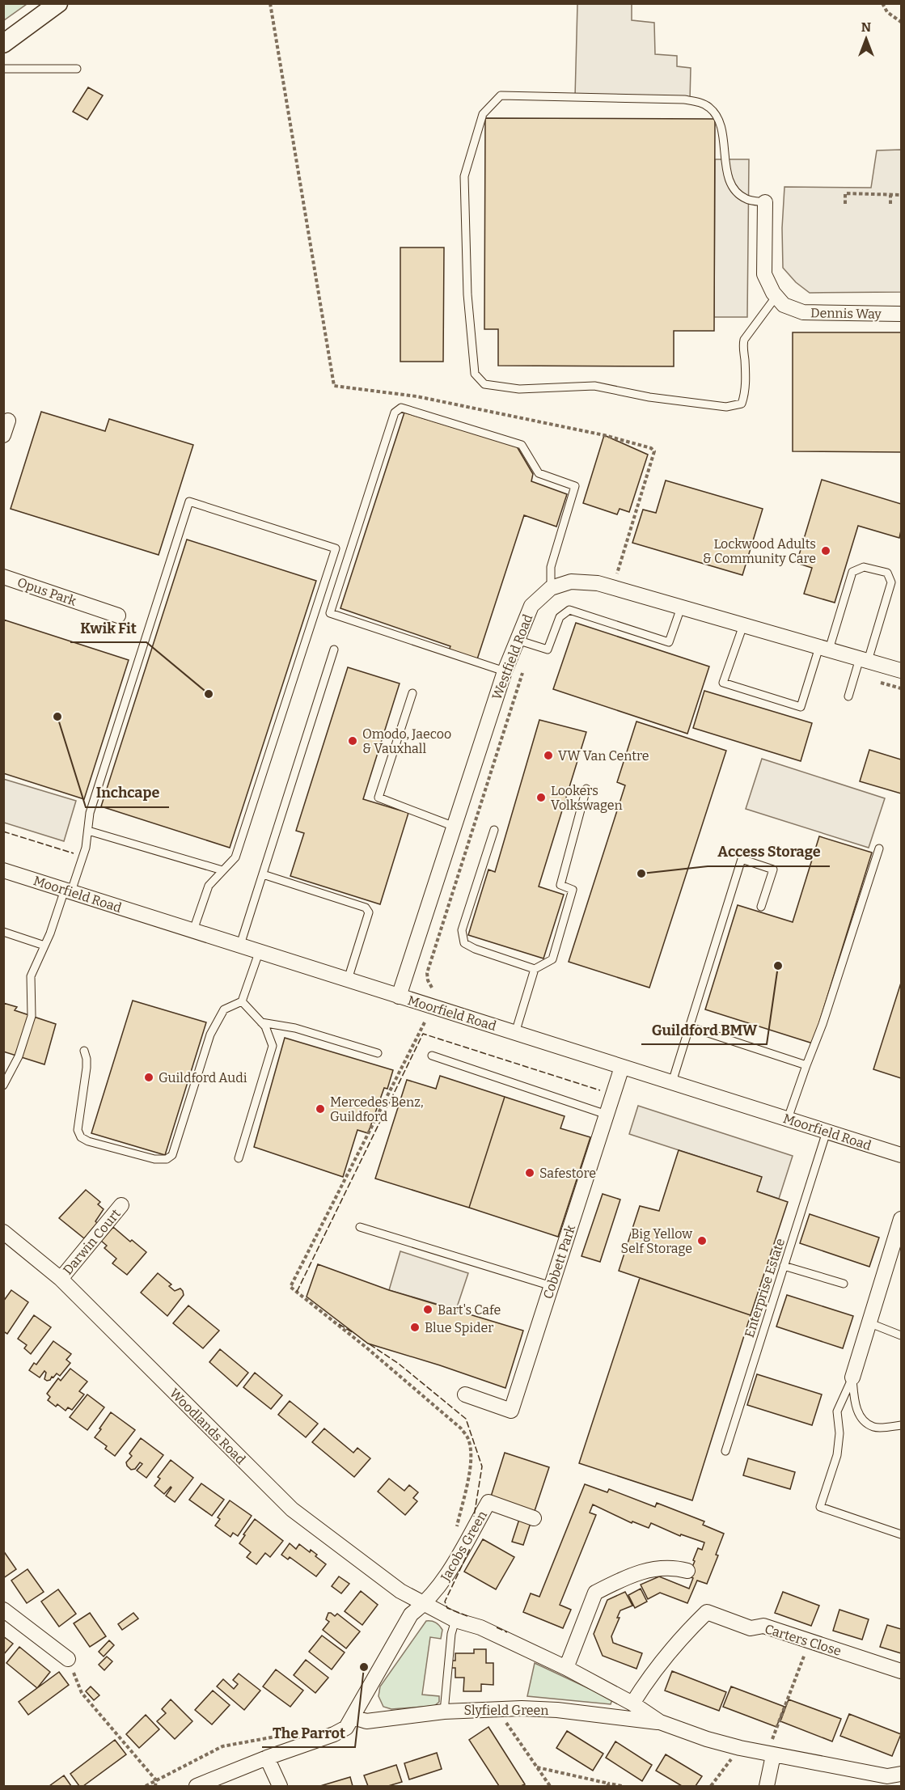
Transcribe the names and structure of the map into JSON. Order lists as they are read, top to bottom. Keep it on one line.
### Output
{"streets":{"street":["Dennis Way","Opus Park","Westfield Road","Moorfield Road","Darwin Court","Cobbett Park","Woodlands Road","Jacobs Green","Carters Close","Slyfield Green"],"lane":["Enterprise Estate"]},"crossings":[["Westfield Road","Moorfield Road"],["Moorfield Road","Cobbett Park"],["Moorfield Road","Enterprise Estate"],["Darwin Court","Woodlands Road"],["Woodlands Road","Jacobs Green"],["Woodlands Road","Slyfield Green"],["Jacobs Green","Slyfield Green"],["Carters Close","Slyfield Green"]],"places":["Lockwood Adults & Community Care","Kwik Fit","Inchcape","Omodo, Jaecoo & Vauxhall","VW Van Centre","Lookers Volkswagen","Access Storage","Guildford BMW","Guildford Audi","Mercedes Benz, Guildford","Safestore","Big Yellow Self Storage","Bart's Cafe","Blue Spider","The Parrot"],"north":"top"}
